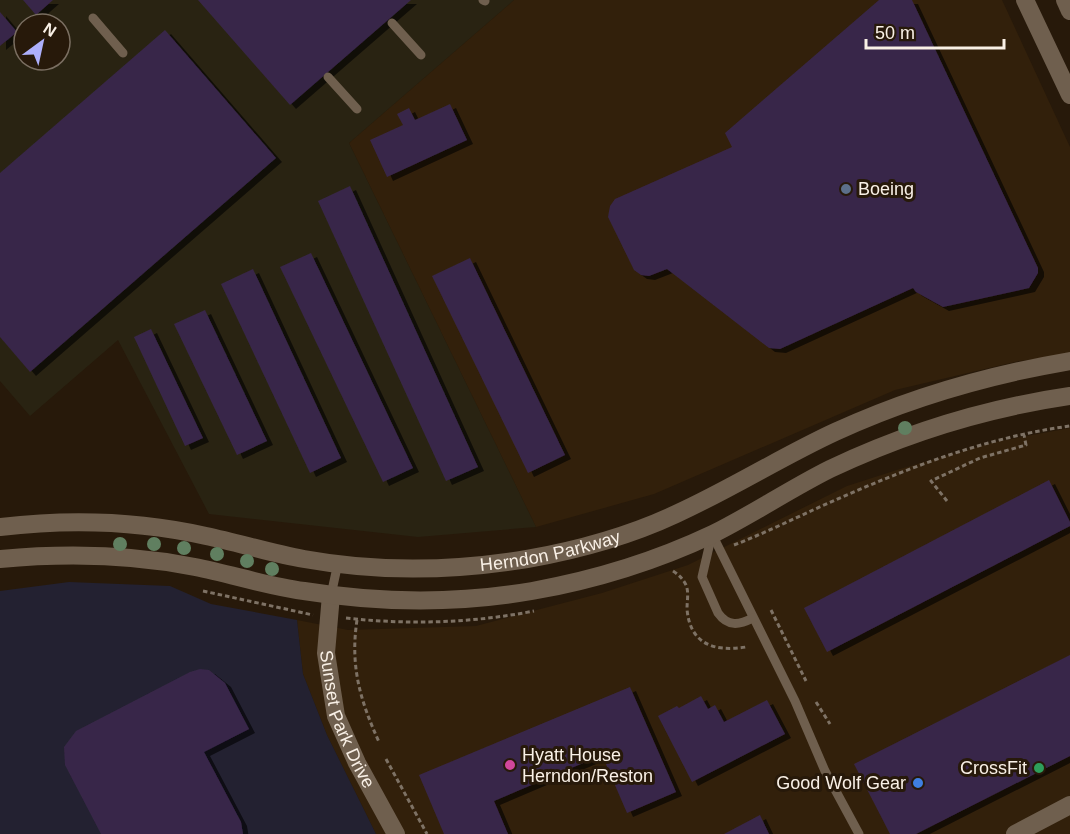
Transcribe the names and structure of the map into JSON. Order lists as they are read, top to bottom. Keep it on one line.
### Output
{"streets":{"main road":["Herndon Parkway","Sunset Park Drive"]},"crossings":[["Herndon Parkway","Sunset Park Drive"]],"places":["Boeing","Hyatt House Herndon/Reston","CrossFit","Good Wolf Gear"],"scale_bar":"50 m","north":"top right"}
